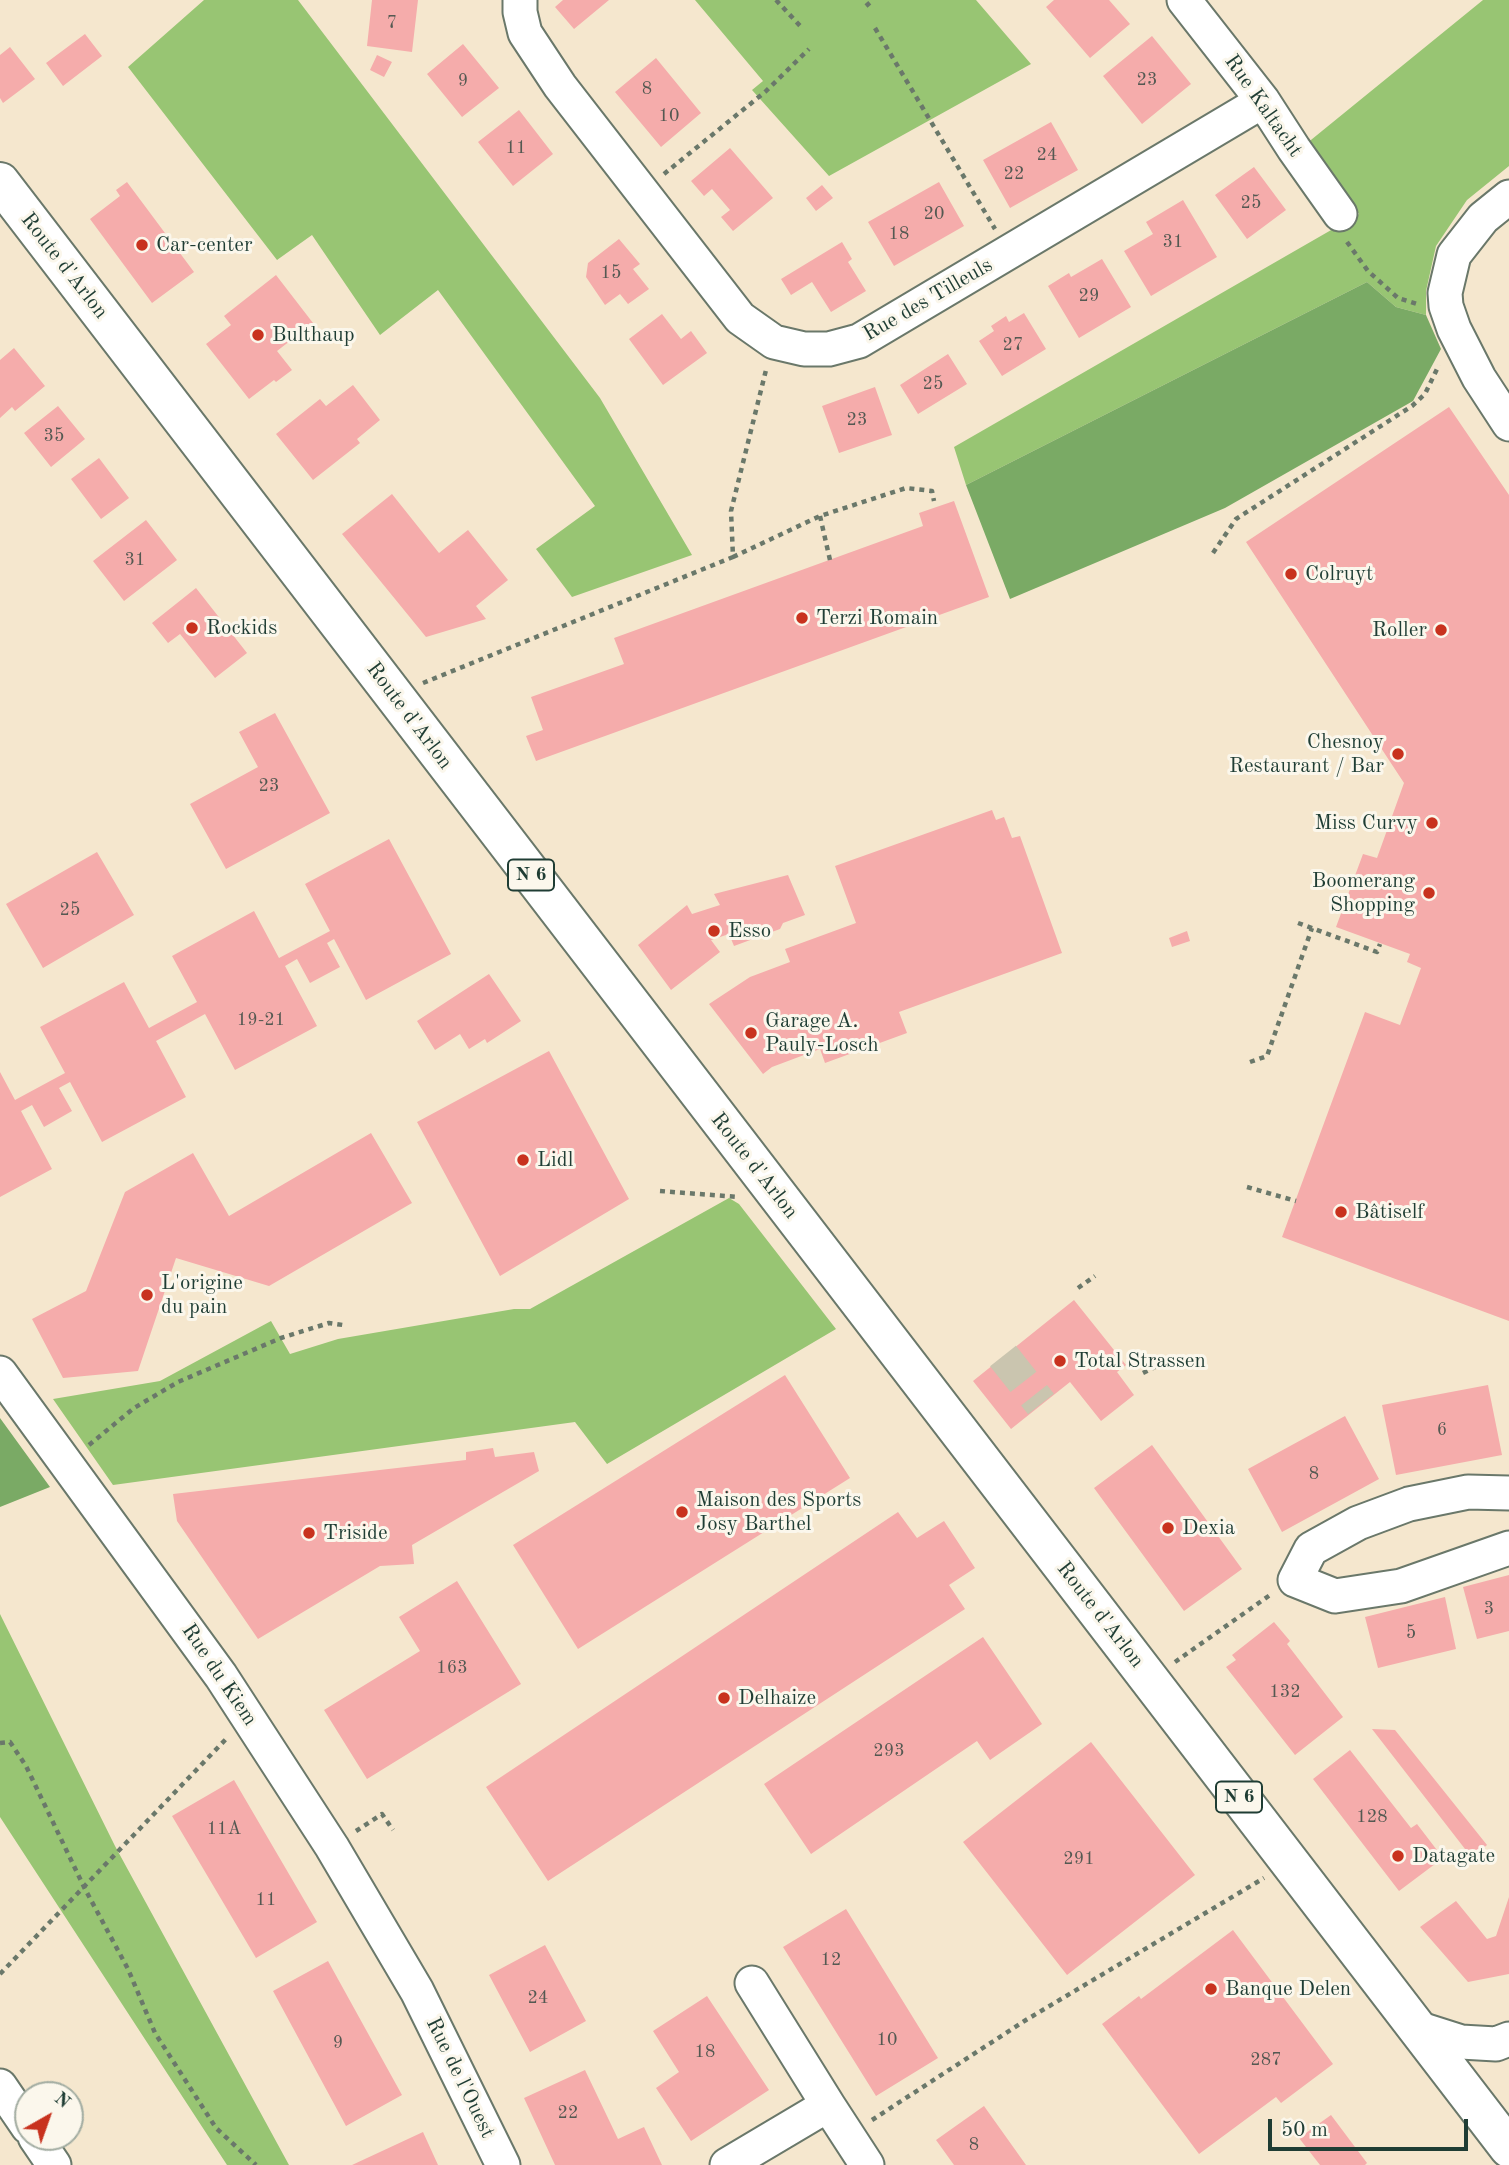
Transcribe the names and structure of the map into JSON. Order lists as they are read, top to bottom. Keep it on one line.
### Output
{"streets":{"main road":["Route d'Arlon","N 6"],"street":["Rue Kaltacht","Rue des Tilleuls","Rue du Kiem","Rue de l'Ouest"]},"crossings":[["Rue Kaltacht","Rue des Tilleuls"],["Rue du Kiem","Rue de l'Ouest"]],"places":["Car-center","Bulthaup","Colruyt","Terzi Romain","Rockids","Roller","Chesnoy Restaurant / Bar","Miss Curvy","Boomerang Shopping","Esso","Garage A. Pauly-Losch","Lidl","Bâtiself","L'origine du pain","Total Strassen","Maison des Sports Josy Barthel","Dexia","Triside","Delhaize","Datagate","Banque Delen"],"house_numbers":["7","23","9","8","10","11","24","22","25","20","18","31","15","29","27","25","23","35","31","23","25","19-21","6","8","3","5","163","132","293","128","11A","291","11","12","24","10","9","18","287","22","8"],"scale_bar":"50 m","north":"top right"}
